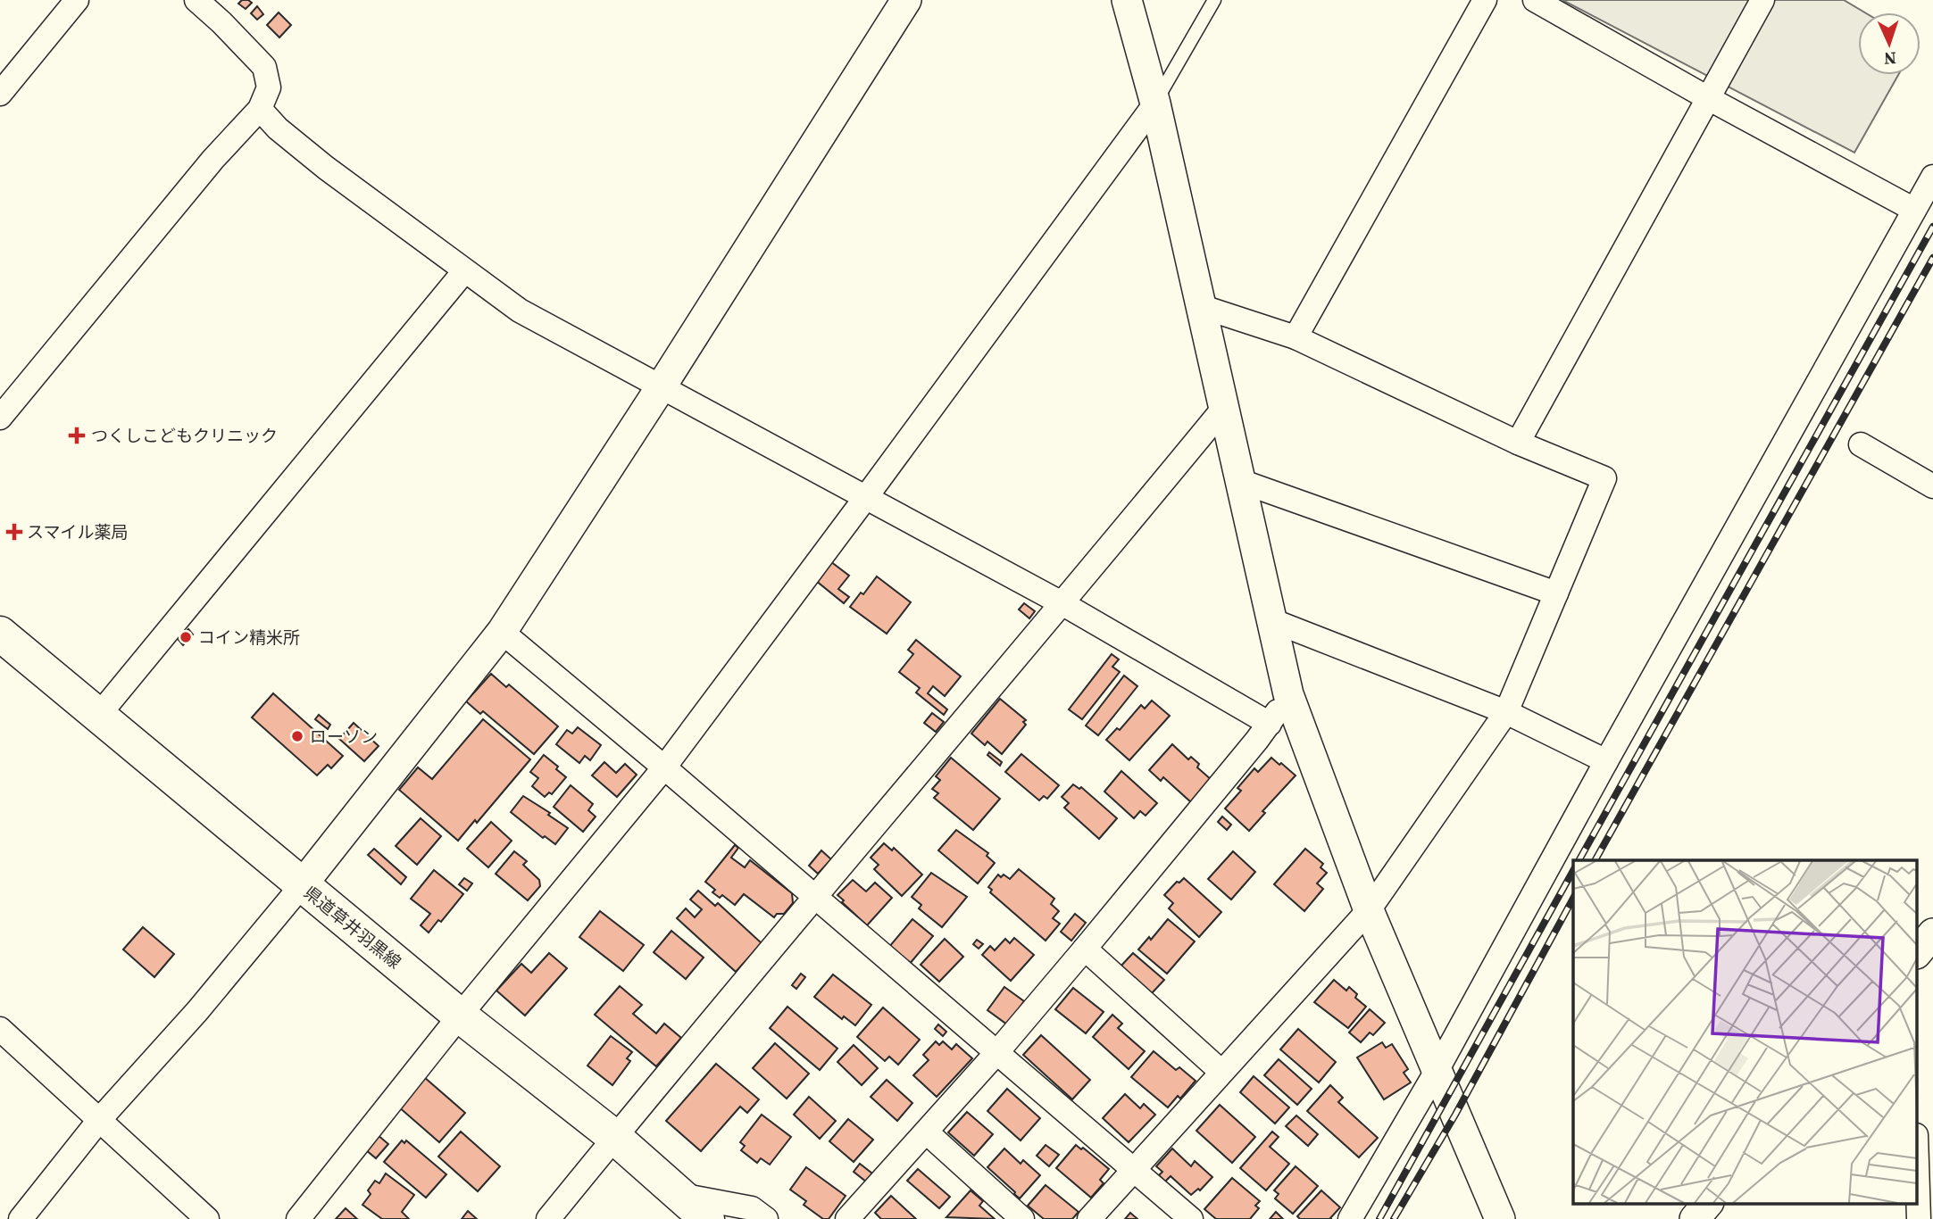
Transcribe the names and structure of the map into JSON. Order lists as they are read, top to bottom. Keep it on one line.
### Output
{"streets":{"main road":["県道草井羽黒線"]},"places":{"health":["つくしこどもクリニック","スマイル薬局"],"other":["コイン精米所","ローソン"]},"north":"bottom"}
